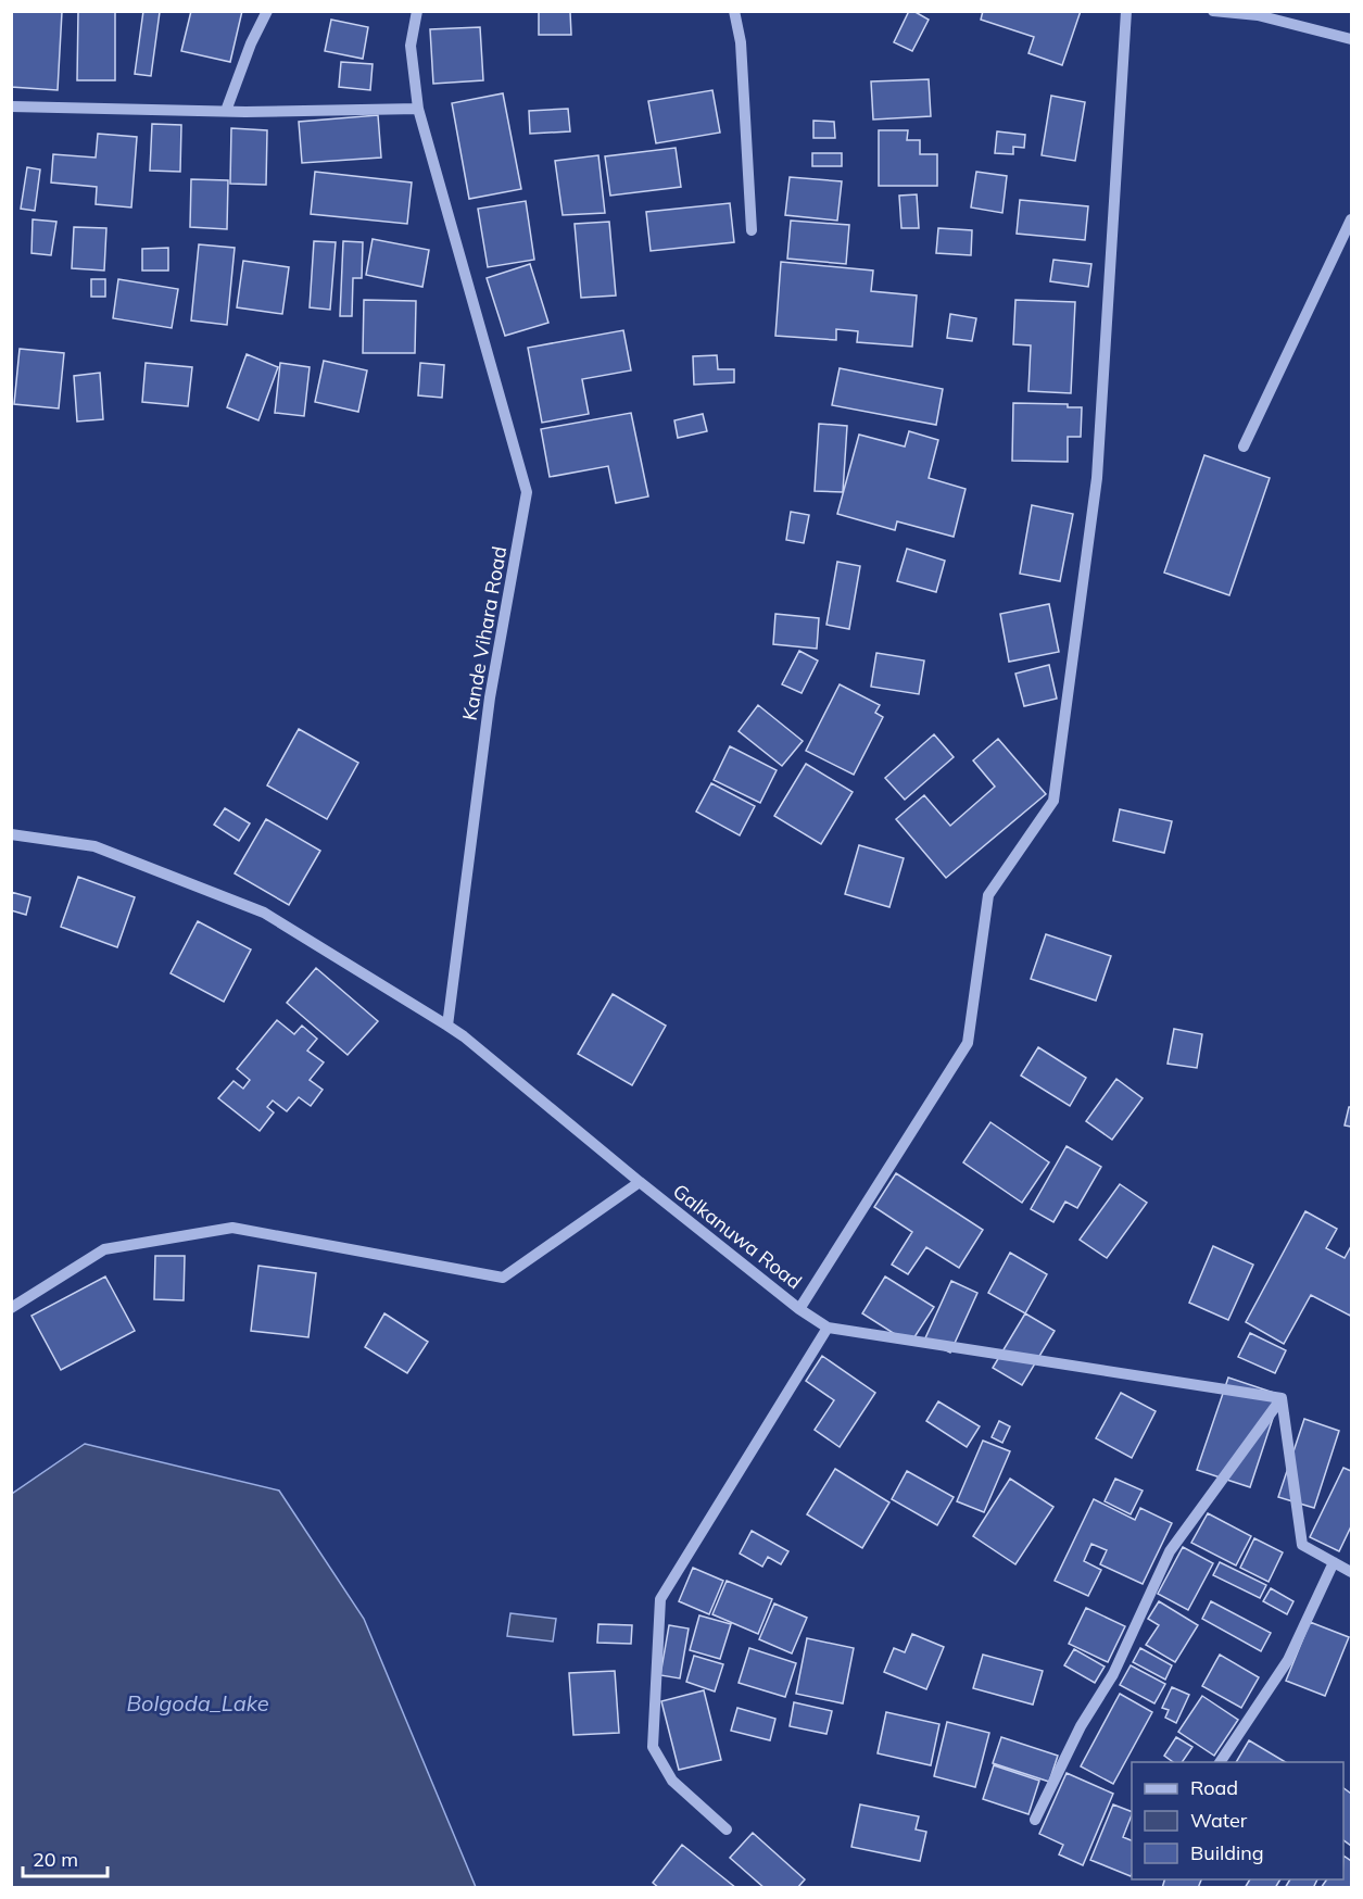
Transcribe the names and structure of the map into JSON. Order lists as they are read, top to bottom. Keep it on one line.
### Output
{"streets":{"street":["Kande Vihara Road","Galkanuwa Road"]},"water":["Bolgoda_Lake"],"legend":["Road","Water","Building"],"scale_bar":"20 m"}
